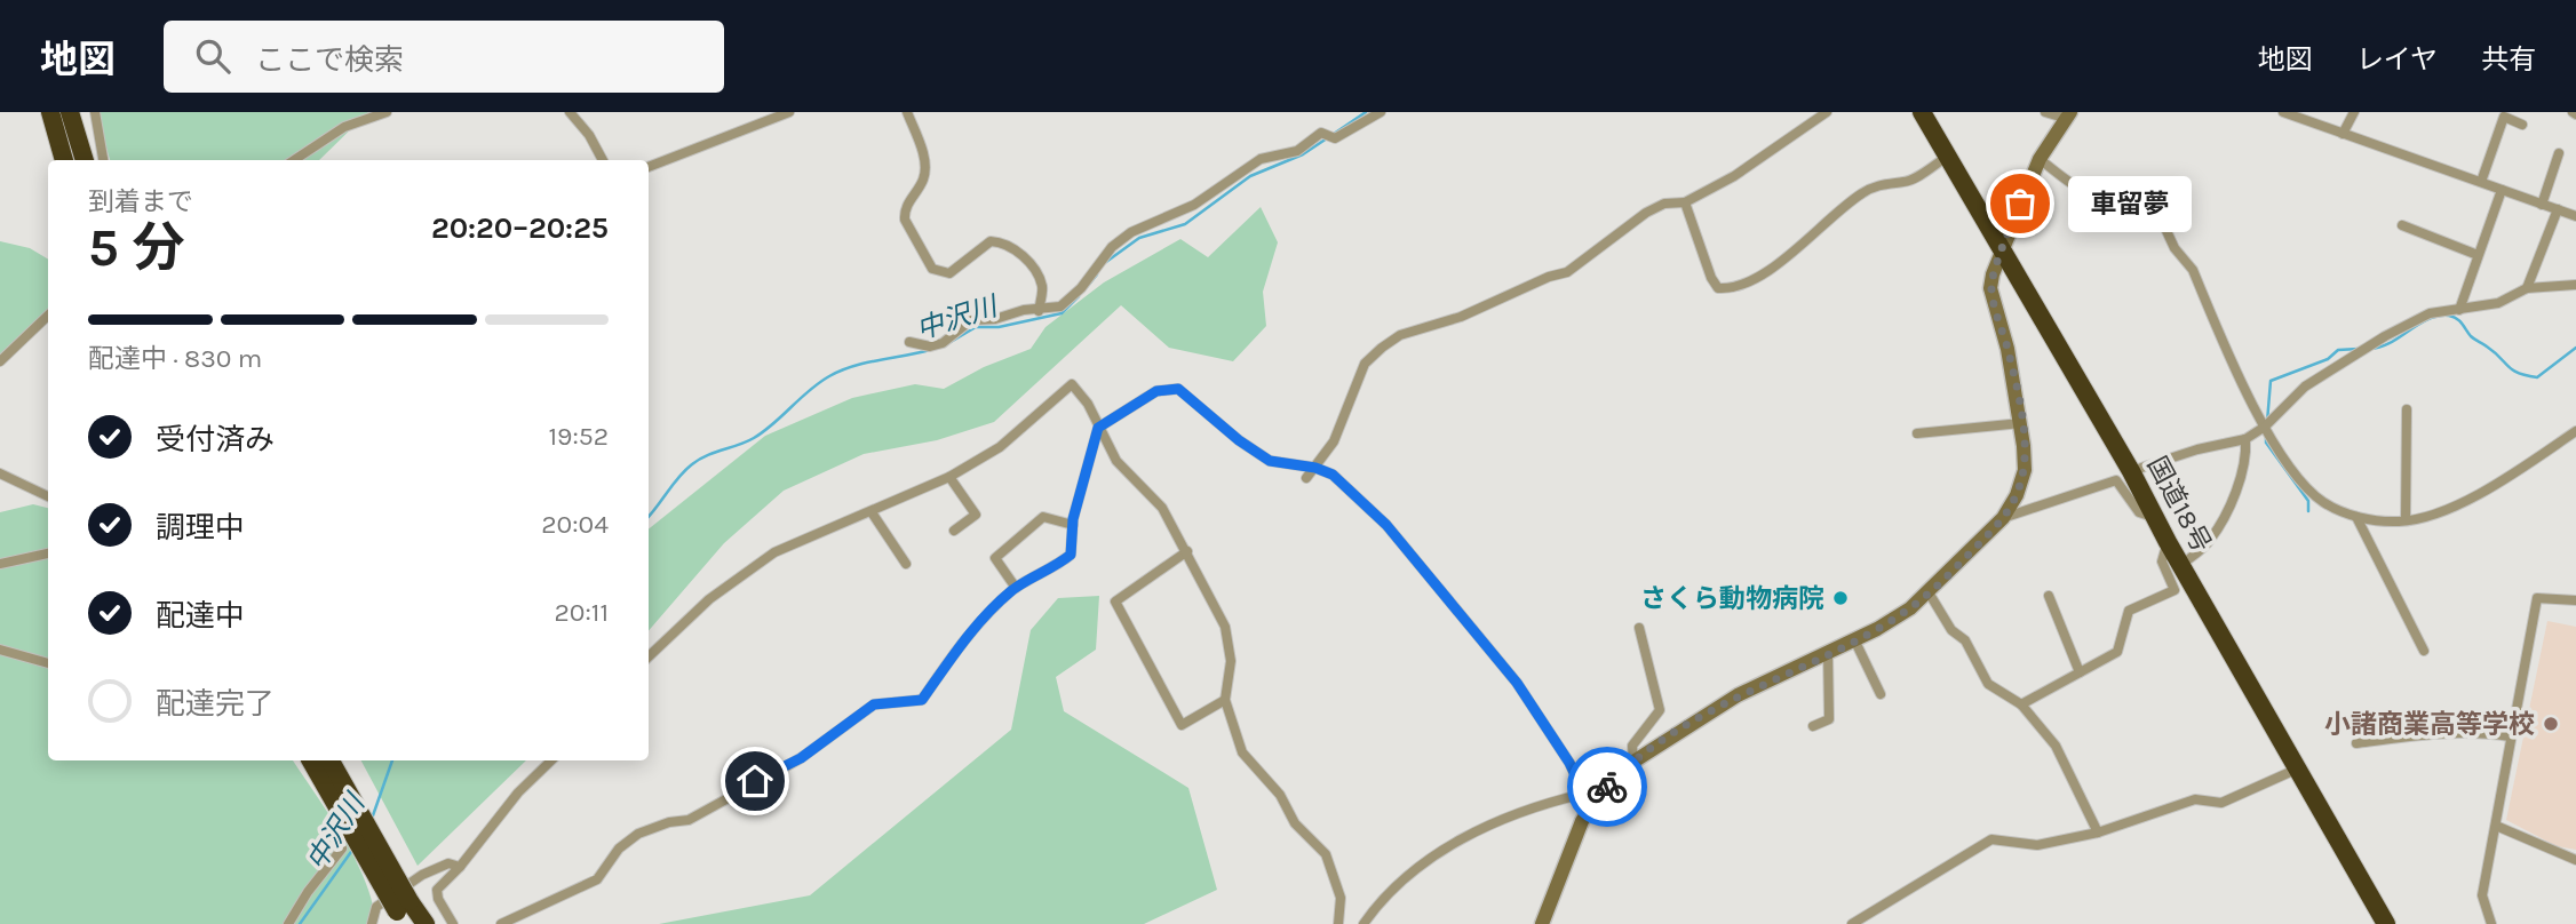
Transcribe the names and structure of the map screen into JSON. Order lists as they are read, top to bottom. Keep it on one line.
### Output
{"streets":{"highway":["国道18号"]},"water":["中沢川"],"places":["車留夢","さくら動物病院","小諸商業高等学校"],"page":{"header":"地図","search":"ここで検索","nav":["地図","レイヤ","共有"],"heading":["5 分","到着まで","20:20–20:25"],"bubble":"車留夢","bar":"配達中 · 830 m","list":[["受付済み","19:52"],["調理中","20:04"],["配達中","20:11"],"配達完了"]}}
